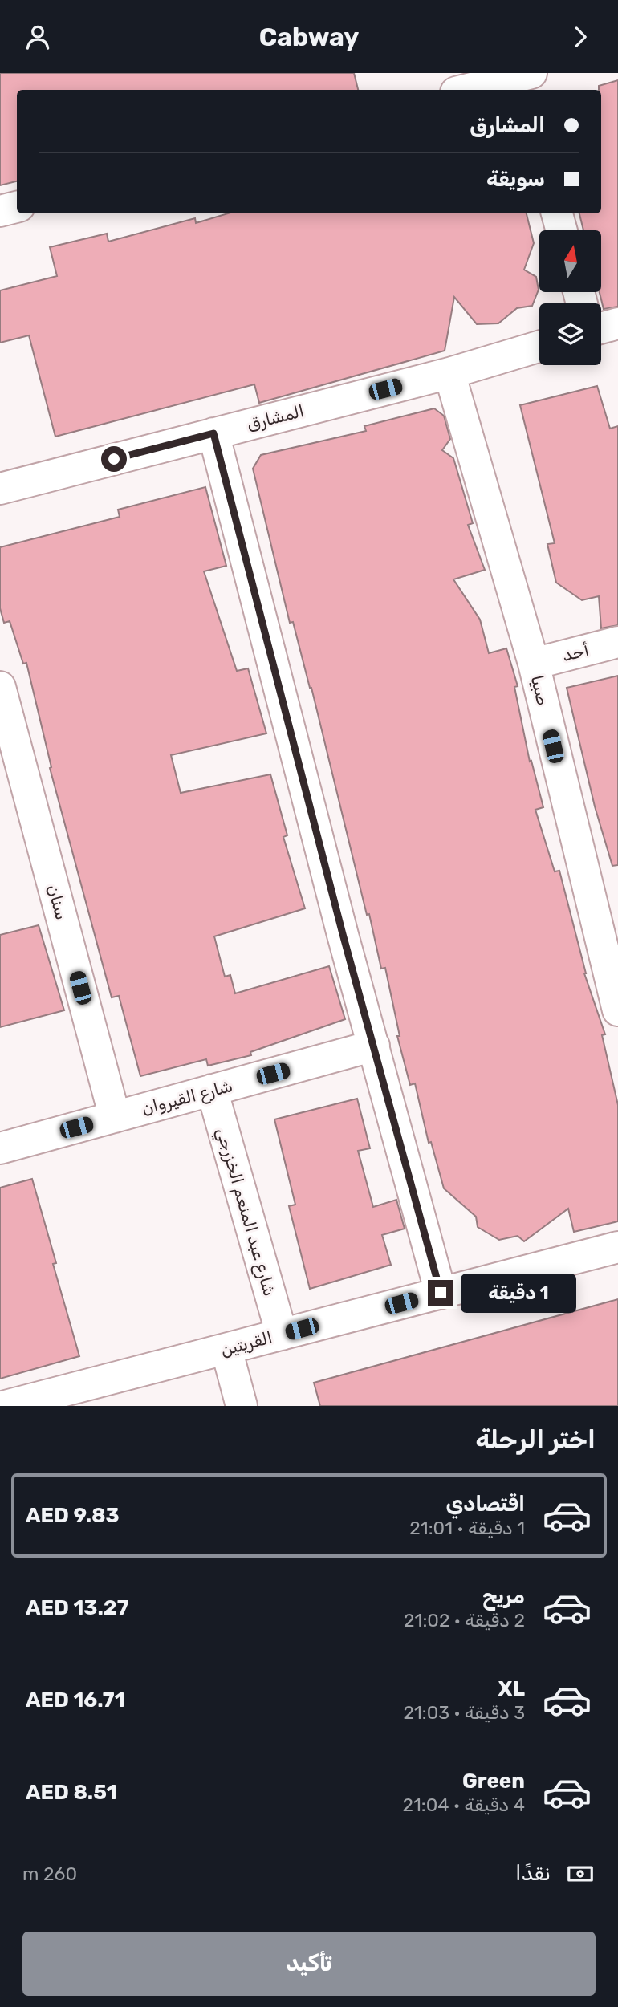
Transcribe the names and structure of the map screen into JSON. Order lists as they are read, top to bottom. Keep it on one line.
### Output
{"streets":{"street":["المشارق","أحد","صبيا","سنان","شارع القيروان","شارع عبد المنعم الخزرجي","القريتين"]},"crossings":[["المشارق","صبيا"],["أحد","صبيا"],["سنان","شارع القيروان"],["شارع القيروان","شارع عبد المنعم الخزرجي"],["شارع عبد المنعم الخزرجي","القريتين"]],"north":"top","page":{"header":"Cabway","banner":["المشارق","سويقة"],"bubble":"1 دقيقة","heading":"اختر الرحلة","list":[{"name":"اقتصادي","note":"1 دقيقة · 21:01","value":"AED 9.83"},{"name":"مريح","note":"2 دقيقة · 21:02","value":"AED 13.27"},{"name":"XL","note":"3 دقيقة · 21:03","value":"AED 16.71"},{"name":"Green","note":"4 دقيقة · 21:04","value":"AED 8.51"}],"pay":["نقدًا","260 m"],"buttons":"تأكيد"}}
